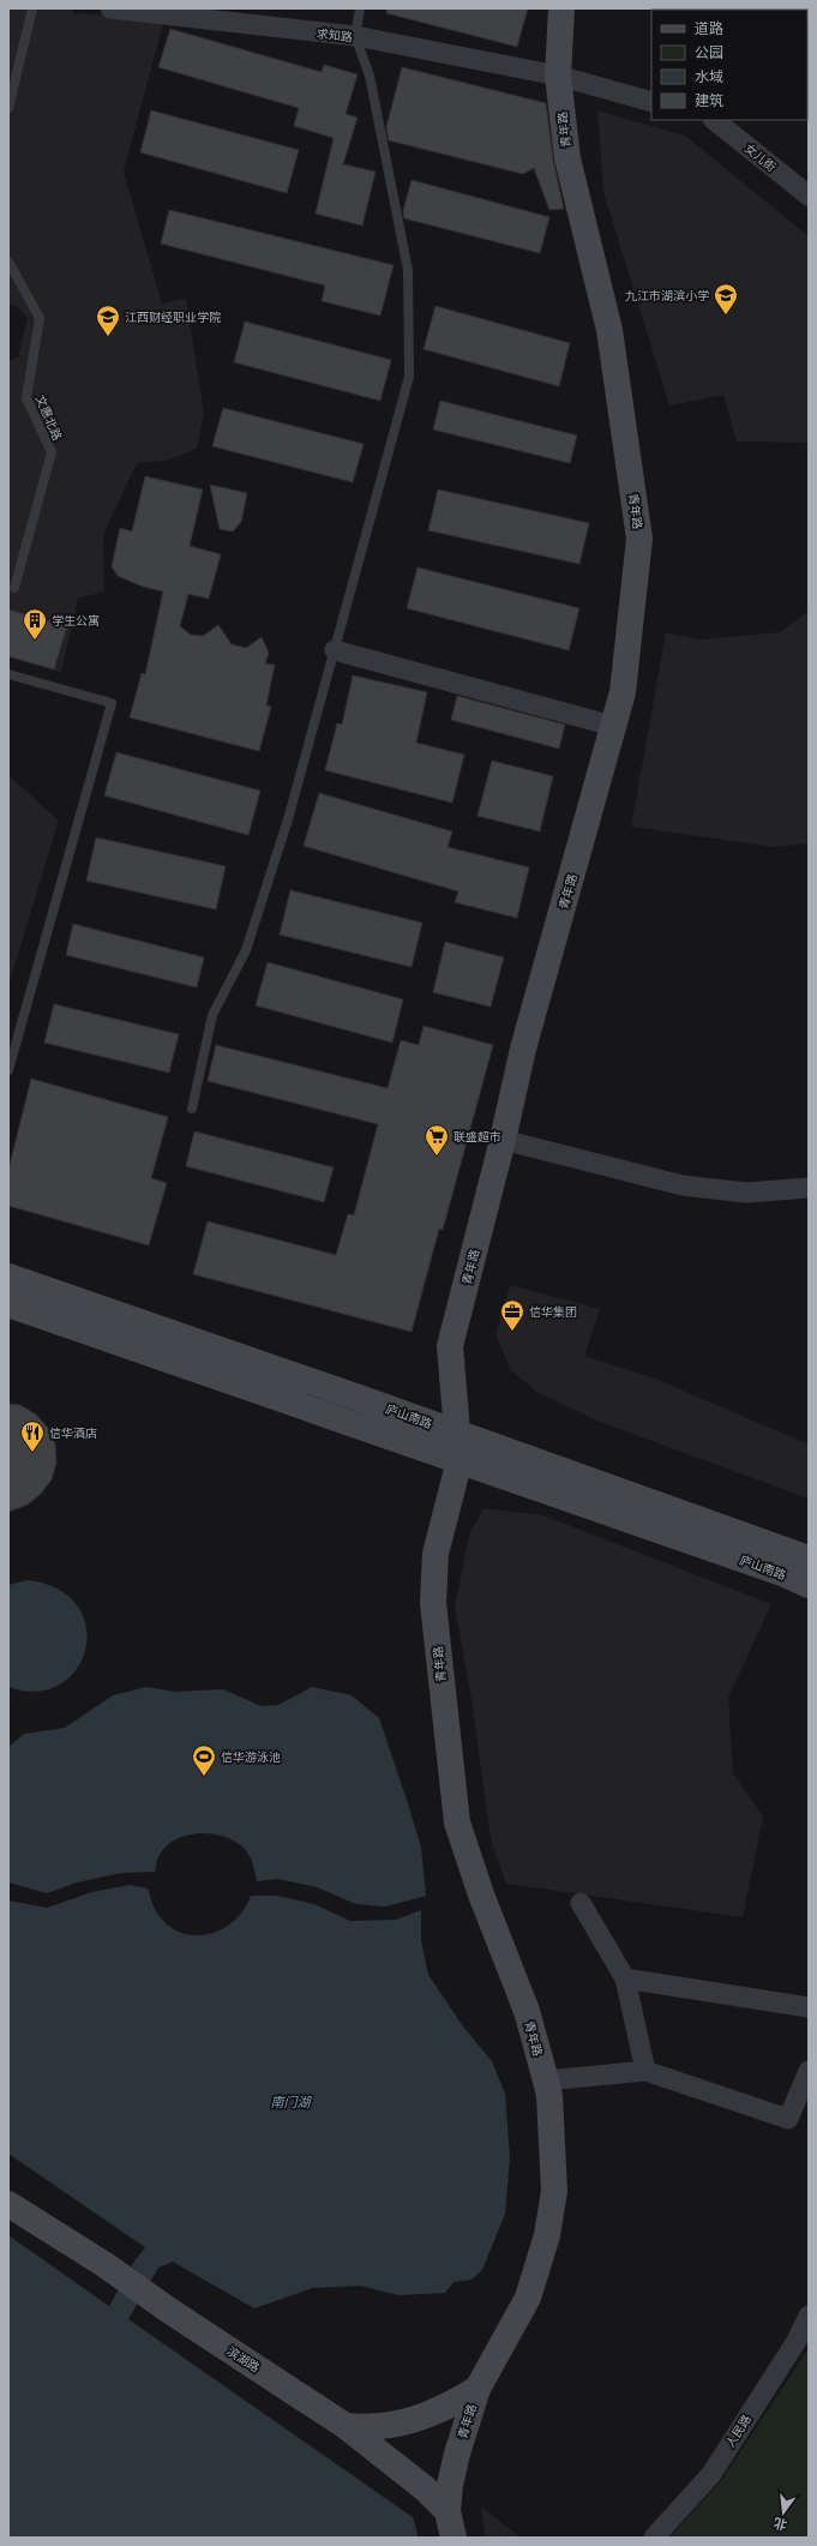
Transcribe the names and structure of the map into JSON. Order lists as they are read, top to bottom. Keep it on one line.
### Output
{"streets":{"main road":["青年路","庐山南路","滨湖路"],"street":["求知路","女儿街","人民路"],"lane":["文惠北路"]},"crossings":[["求知路","青年路"],["青年路","庐山南路"],["青年路","滨湖路"]],"water":["南门湖"],"places":{"school or university":["九江市湖滨小学","江西财经职业学院"],"building":["学生公寓"],"supermarket":["联盛超市"],"office":["信华集团"],"restaurant":["信华酒店"],"sports":["信华游泳池"]},"legend":["道路","公园","水域","建筑"],"north":"bottom"}
